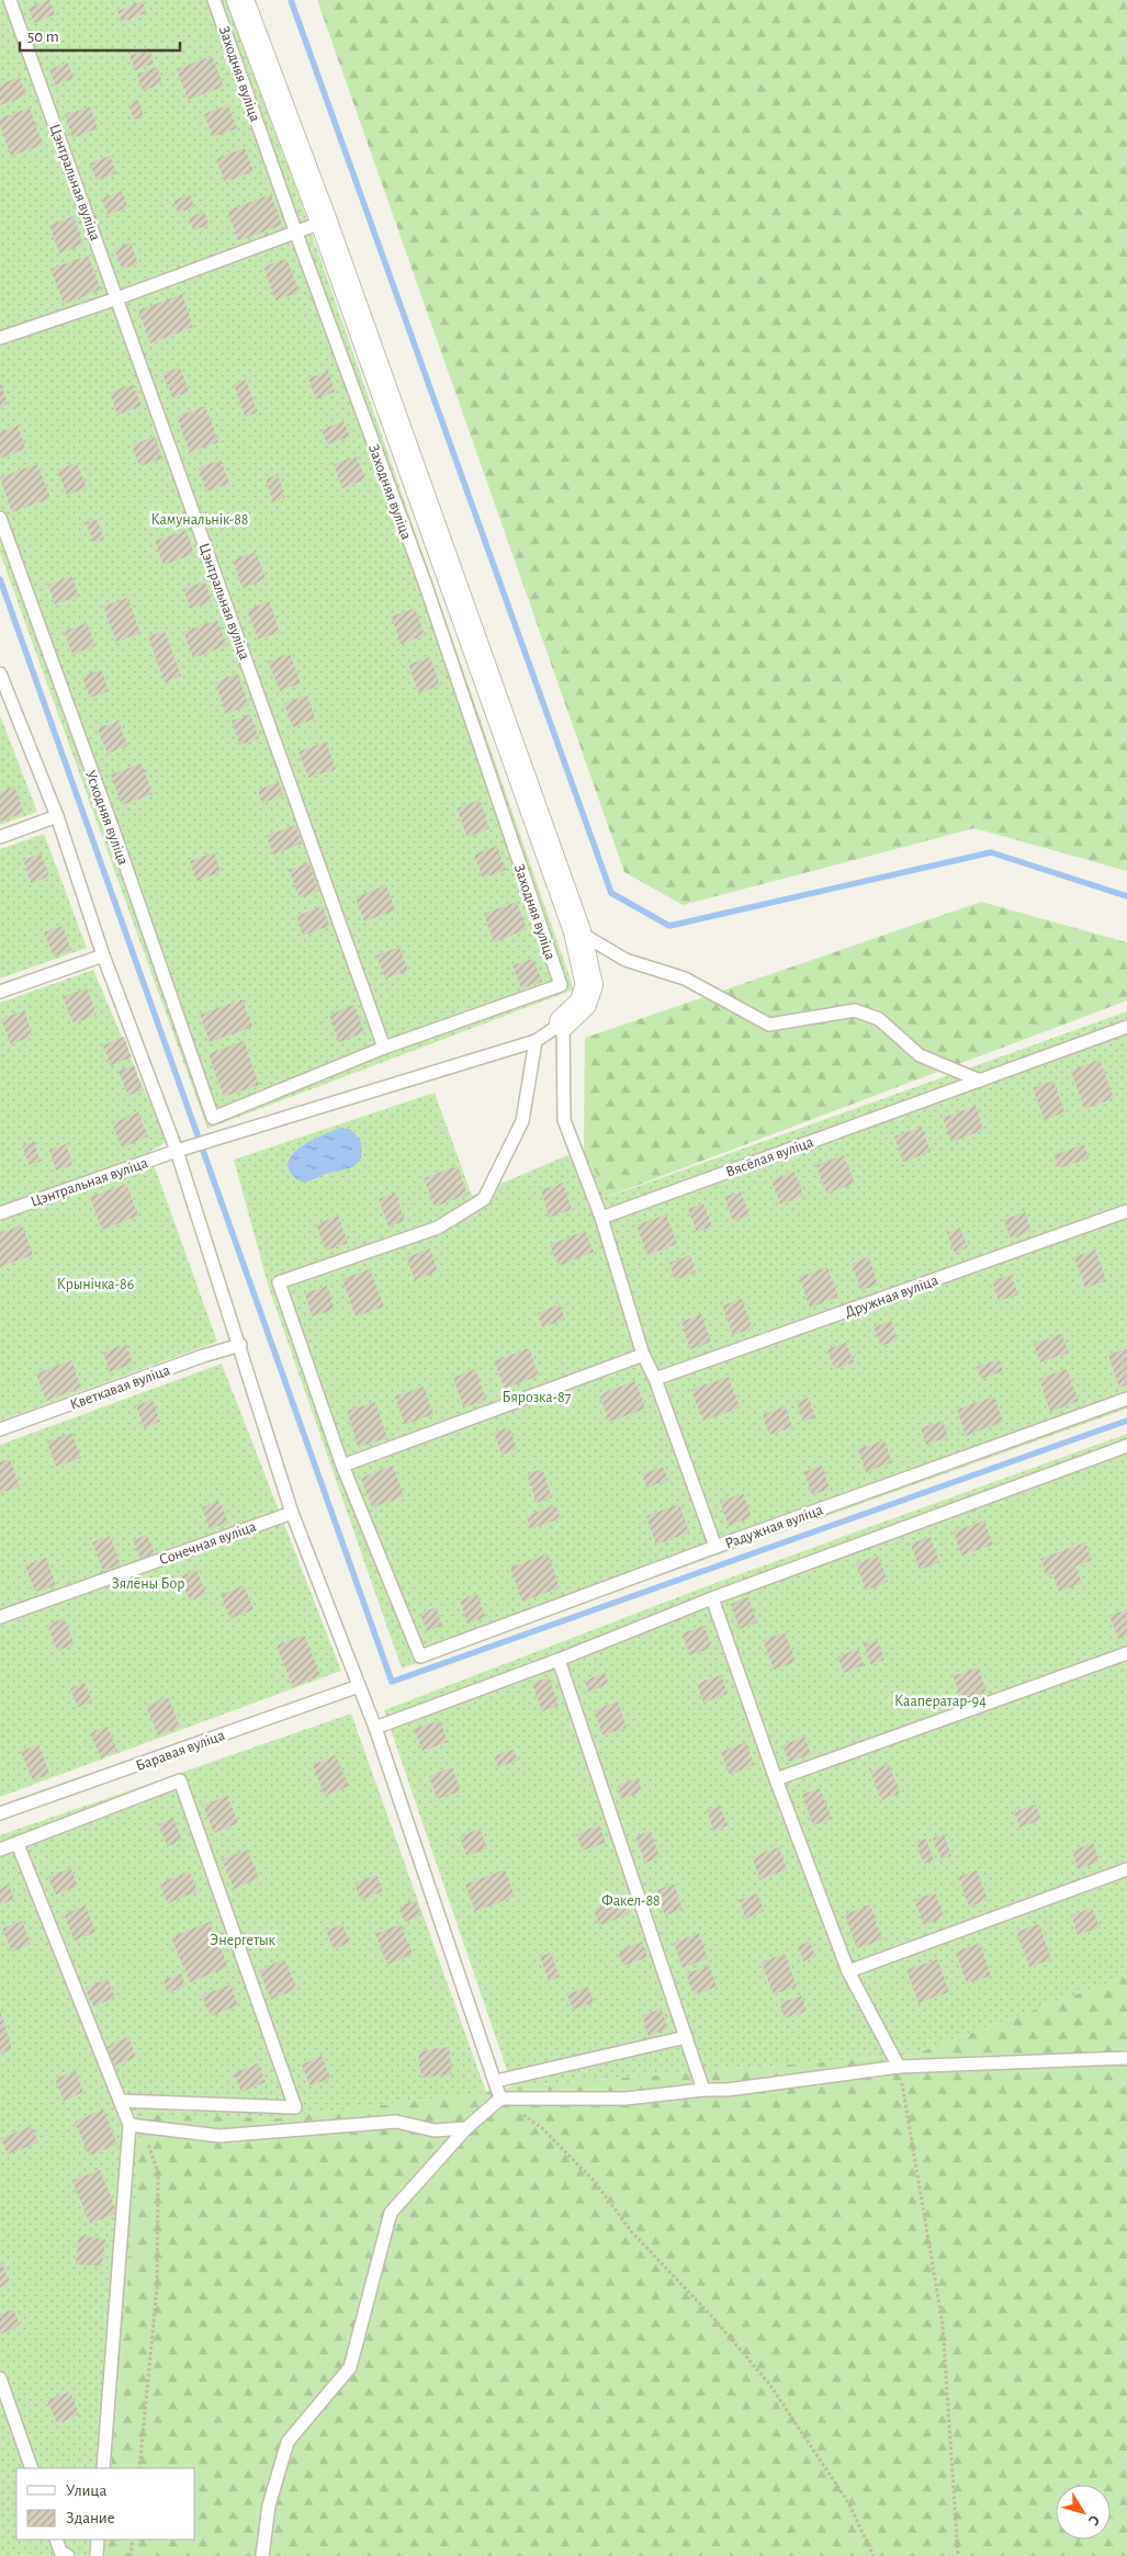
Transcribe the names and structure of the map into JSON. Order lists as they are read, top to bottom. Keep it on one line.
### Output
{"streets":{"lane":["Заходняя вуліца","Цэнтральная вуліца","Усходняя вуліца","Вясёлая вуліца","Дружная вуліца","Кветкавая вуліца","Радужная вуліца","Сонечная вуліца","Баравая вуліца"]},"crossings":[["Заходняя вуліца","Цэнтральная вуліца"],["Заходняя вуліца","Усходняя вуліца"],["Цэнтральная вуліца","Усходняя вуліца"]],"parks":["Камунальнік-88","Крынічка-86","Бярозка-87","Зялёны Бор","Кааператар-94","Факел-88","Энергетык"],"legend":["Улица","Здание"],"scale_bar":"50 m","north":"bottom right"}
